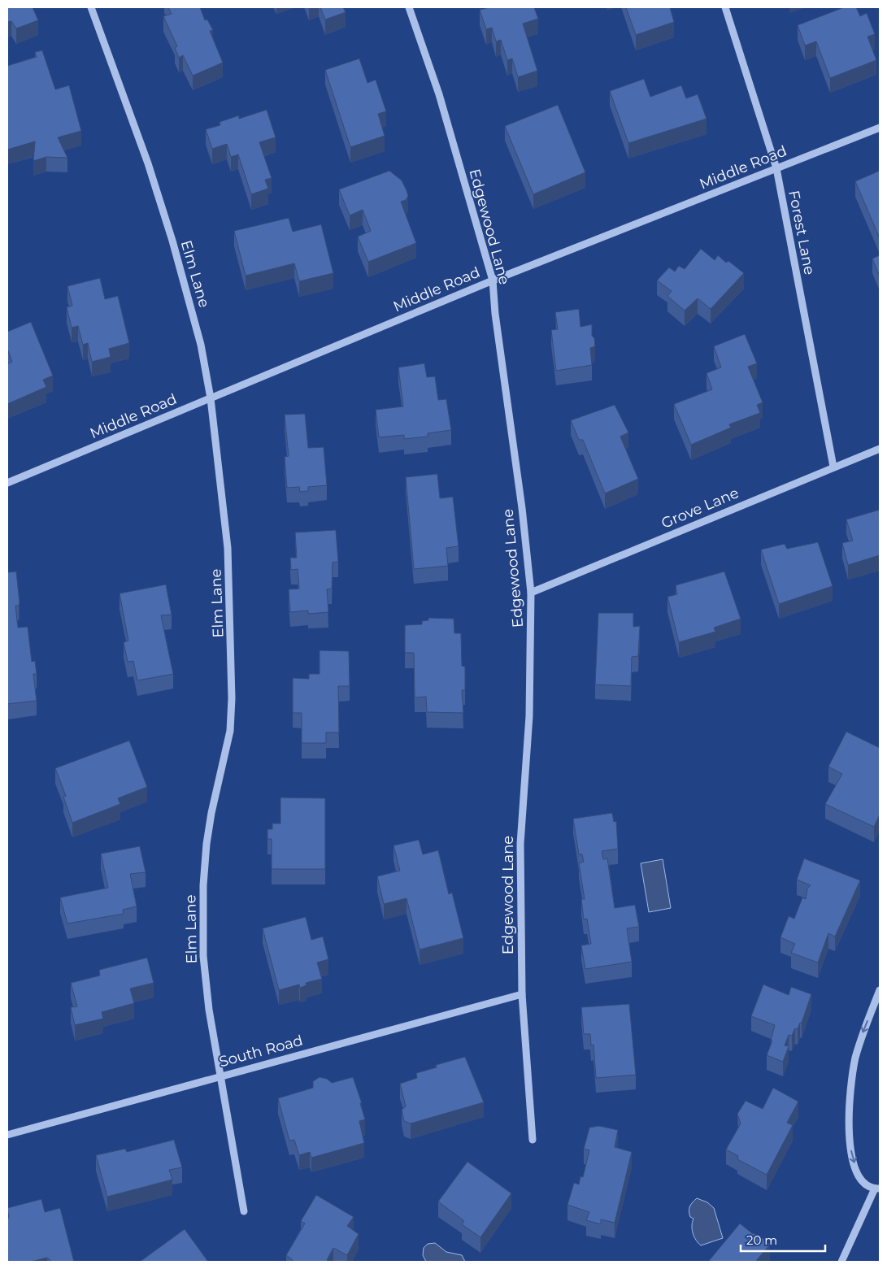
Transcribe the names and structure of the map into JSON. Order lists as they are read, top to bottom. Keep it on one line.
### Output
{"streets":{"street":["Middle Road","Edgewood Lane","Forest Lane","Elm Lane","Grove Lane","South Road"]},"crossings":[["Middle Road","Edgewood Lane"],["Middle Road","Forest Lane"],["Middle Road","Elm Lane"],["Edgewood Lane","Grove Lane"],["Edgewood Lane","South Road"],["Forest Lane","Grove Lane"],["Elm Lane","South Road"]],"scale_bar":"20 m"}
